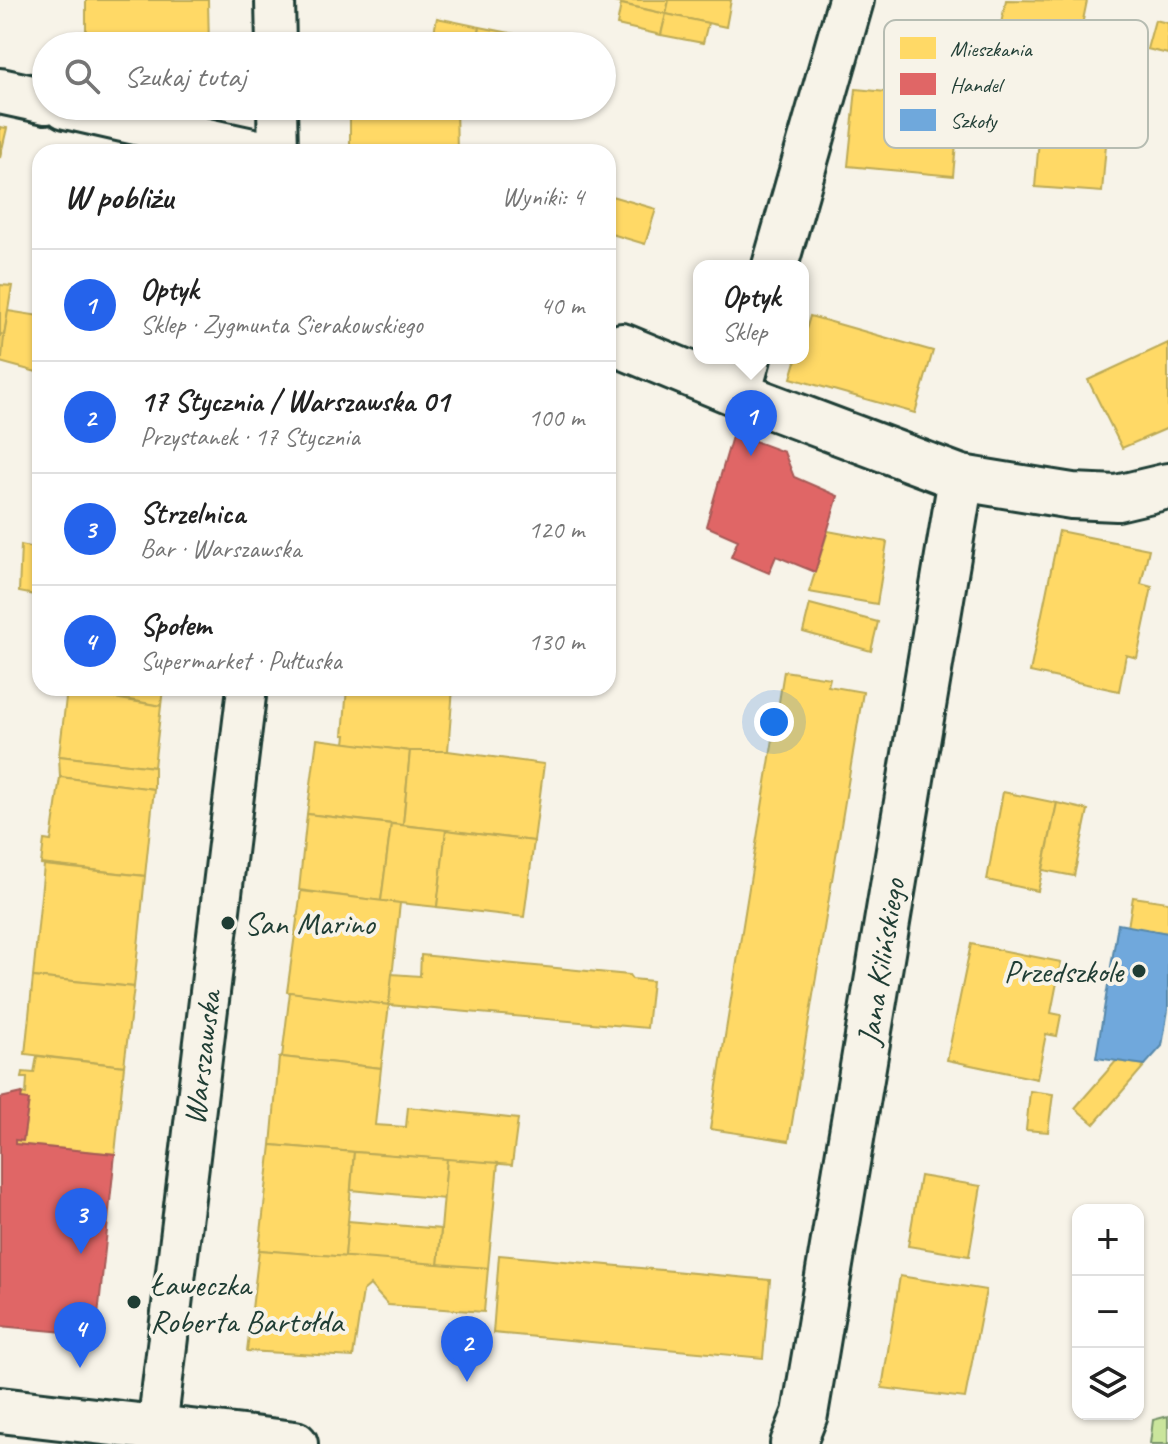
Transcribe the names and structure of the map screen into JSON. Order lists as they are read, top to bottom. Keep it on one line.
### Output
{"streets":{"street":["Jana Kilińskiego","Warszawska"]},"places":["San Marino","Przedszkole","Ławeczka Roberta Bartołda"],"legend":["Mieszkania","Handel","Szkoły"],"page":{"search":"Szukaj tutaj","heading":["W pobliżu","Wyniki: 4"],"list":[{"mark":"1","name":"Optyk","note":"Sklep · Zygmunta Sierakowskiego","value":"40 m"},{"mark":"2","name":"17 Stycznia / Warszawska 01","note":"Przystanek · 17 Stycznia","value":"100 m"},{"mark":"3","name":"Strzelnica","note":"Bar · Warszawska","value":"120 m"},{"mark":"4","name":"Społem","note":"Supermarket · Pułtuska","value":"130 m"}],"popup":["Optyk","Sklep"],"pins":["1","3","4","2"],"map_buttons":["+","−"]}}
